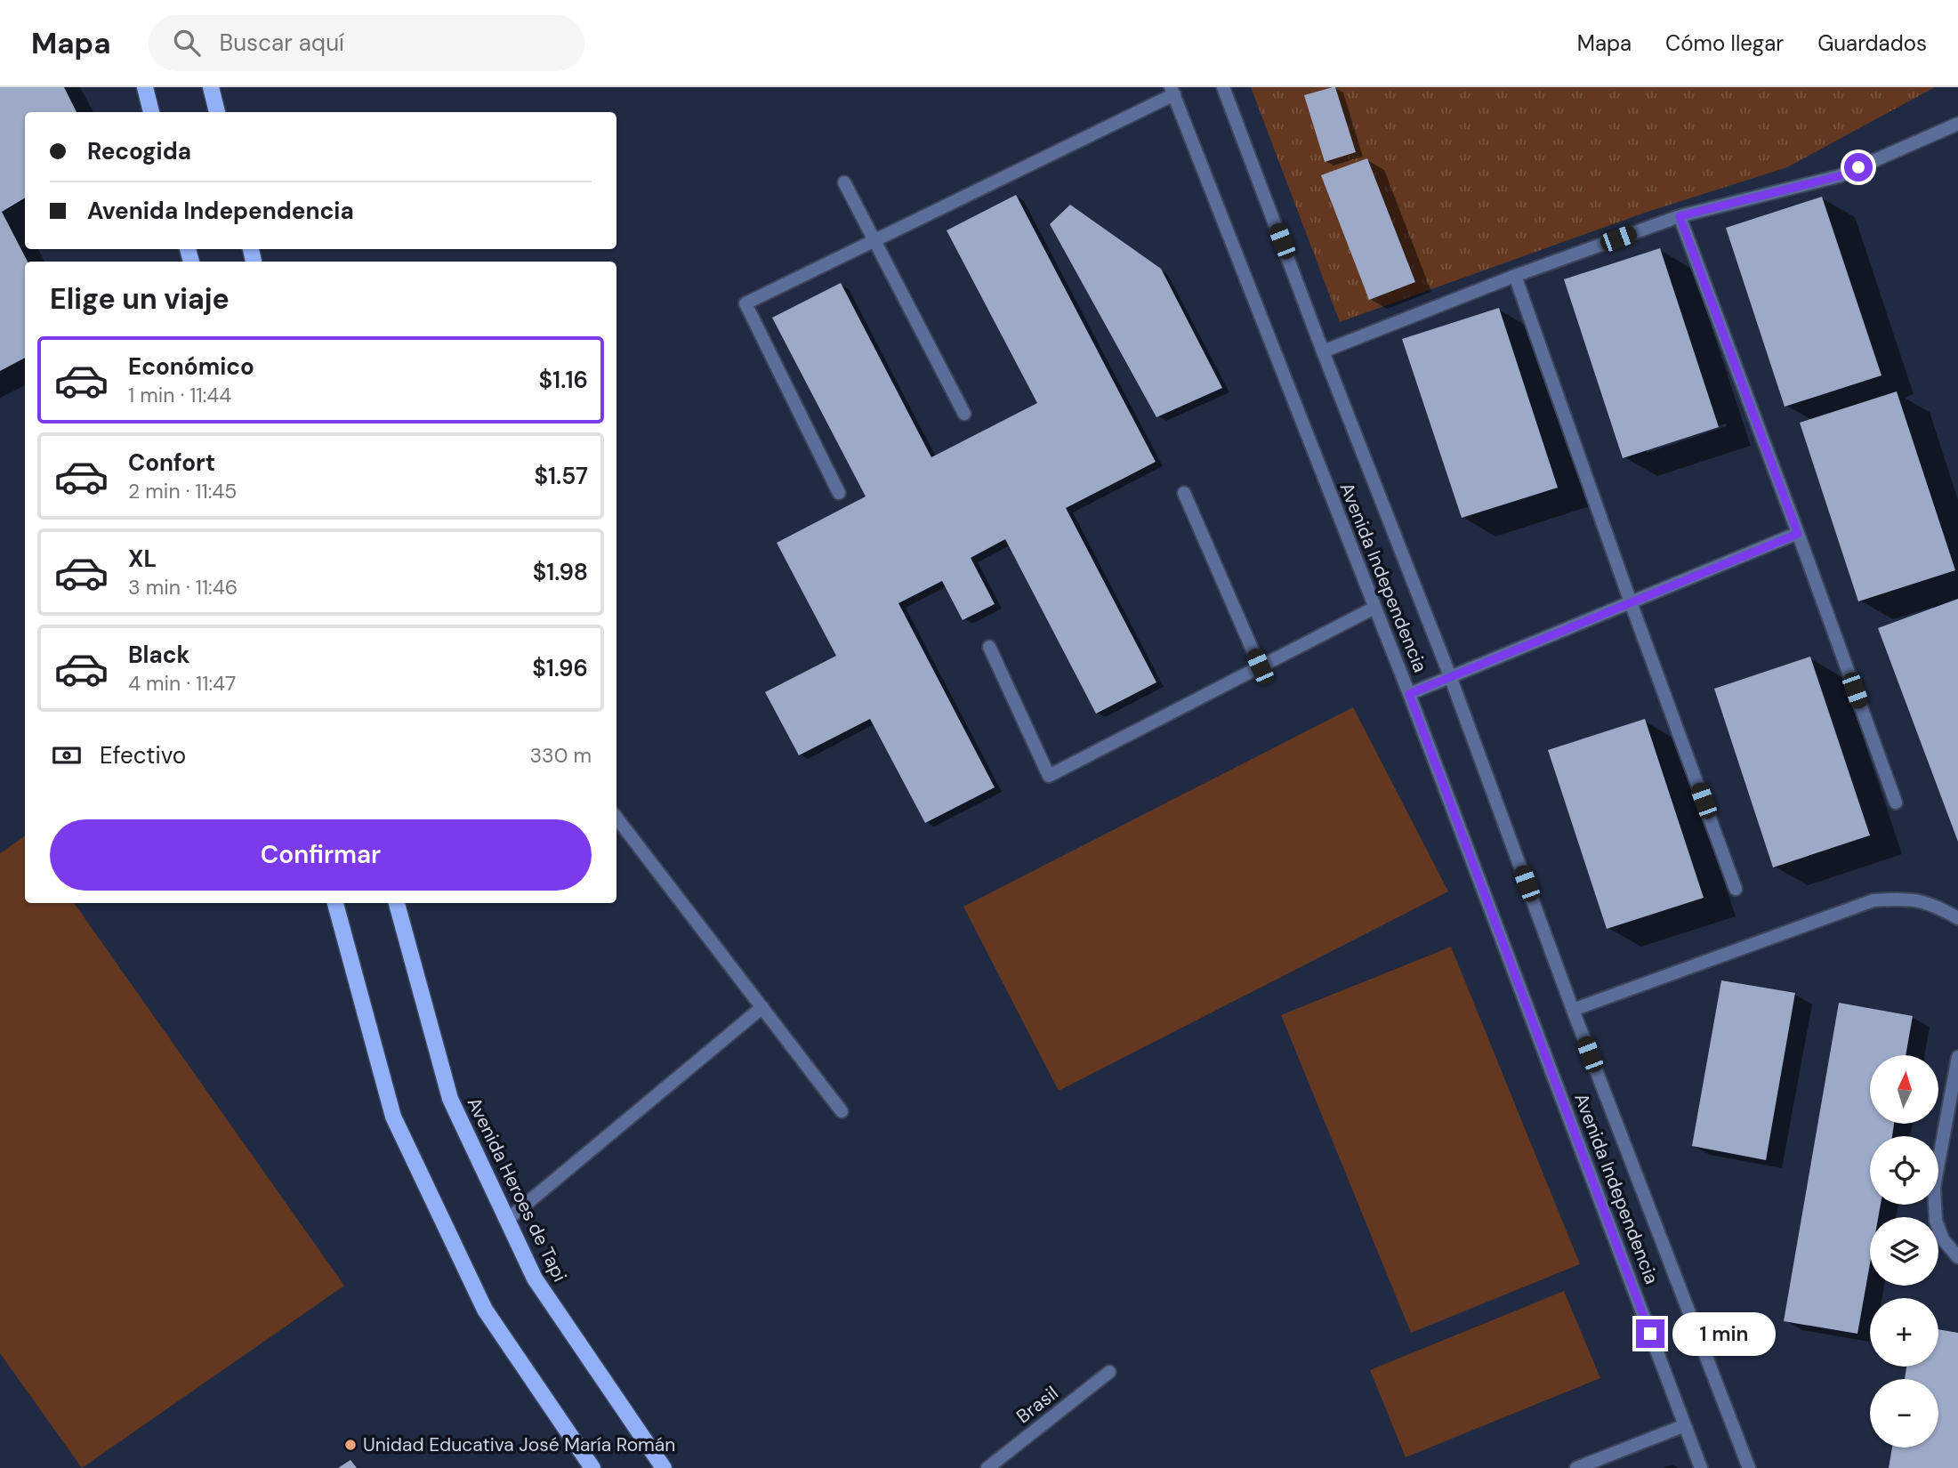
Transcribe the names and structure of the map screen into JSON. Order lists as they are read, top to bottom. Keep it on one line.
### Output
{"streets":{"main road":["Avenida Heroes de Tapi"],"street":["Avenida Independencia","Brasil"]},"places":["Unidad Educativa José María Román"],"north":"top","page":{"header":"Mapa","search":"Buscar aquí","nav":["Mapa","Cómo llegar","Guardados"],"banner":["Recogida","Avenida Independencia"],"heading":"Elige un viaje","list":[{"name":"Económico","note":"1 min · 11:44","value":"$1.16"},{"name":"Confort","note":"2 min · 11:45","value":"$1.57"},{"name":"XL","note":"3 min · 11:46","value":"$1.98"},{"name":"Black","note":"4 min · 11:47","value":"$1.96"}],"pay":["Efectivo","330 m"],"buttons":"Confirmar","map_buttons":["+","−"],"bubble":"1 min"}}
